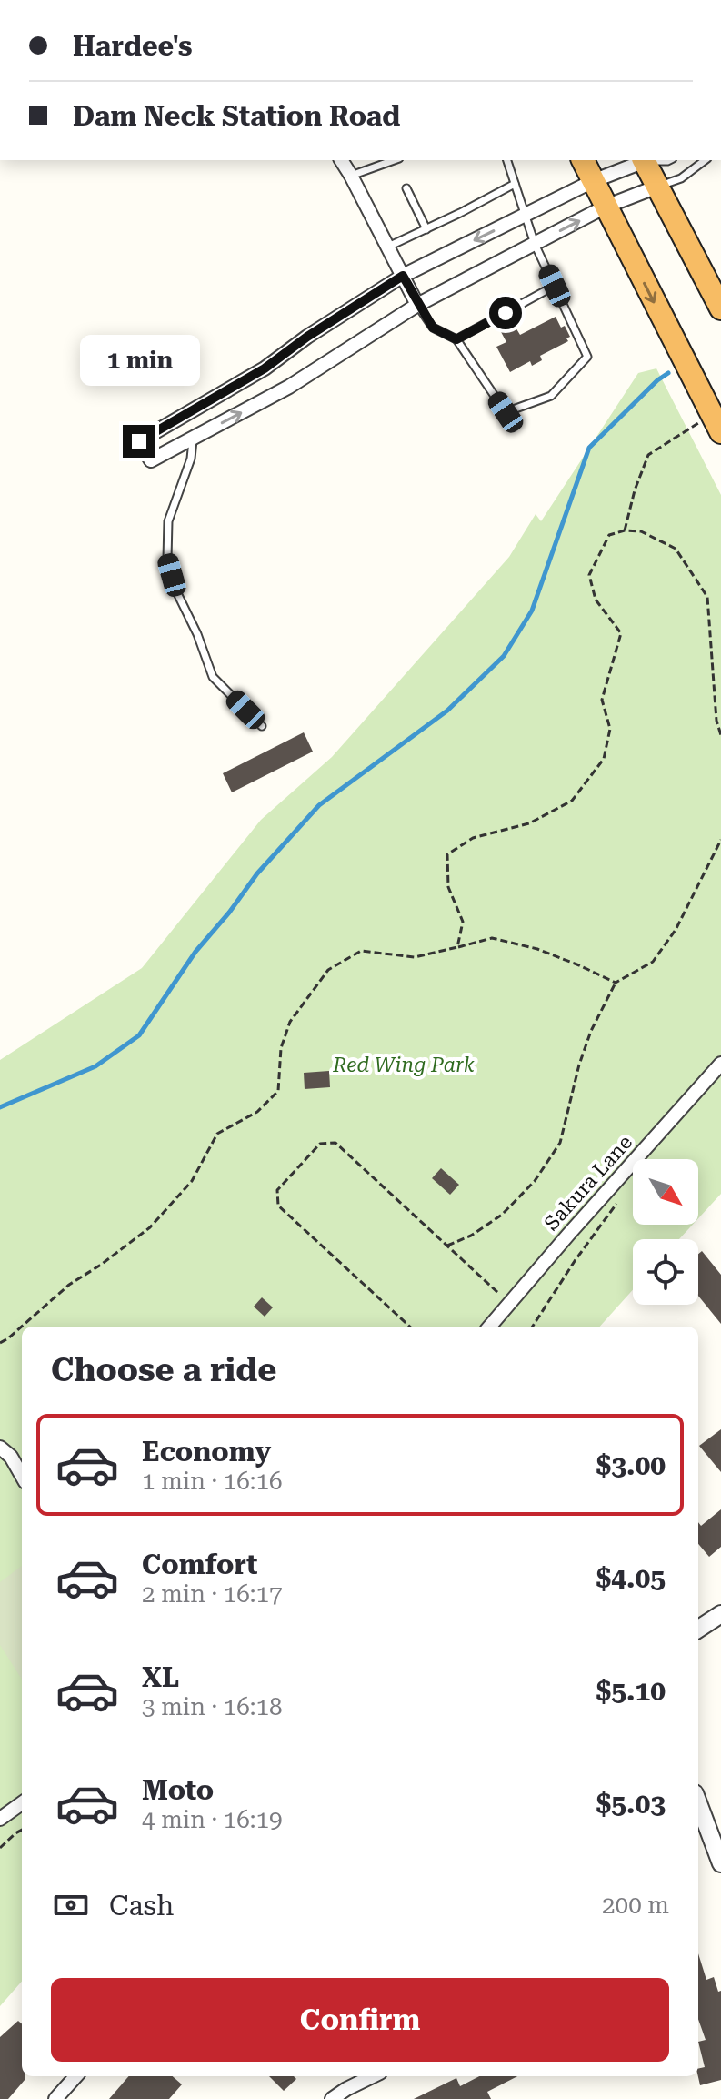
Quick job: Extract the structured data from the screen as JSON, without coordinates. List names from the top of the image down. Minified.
{"streets":{"street":["Sakura Lane"]},"parks":["Red Wing Park"],"north":"bottom right","page":{"banner":["Hardee's","Dam Neck Station Road"],"bubble":"1 min","heading":"Choose a ride","list":[{"name":"Economy","note":"1 min · 16:16","value":"$3.00"},{"name":"Comfort","note":"2 min · 16:17","value":"$4.05"},{"name":"XL","note":"3 min · 16:18","value":"$5.10"},{"name":"Moto","note":"4 min · 16:19","value":"$5.03"}],"pay":["Cash","200 m"],"buttons":"Confirm"}}
